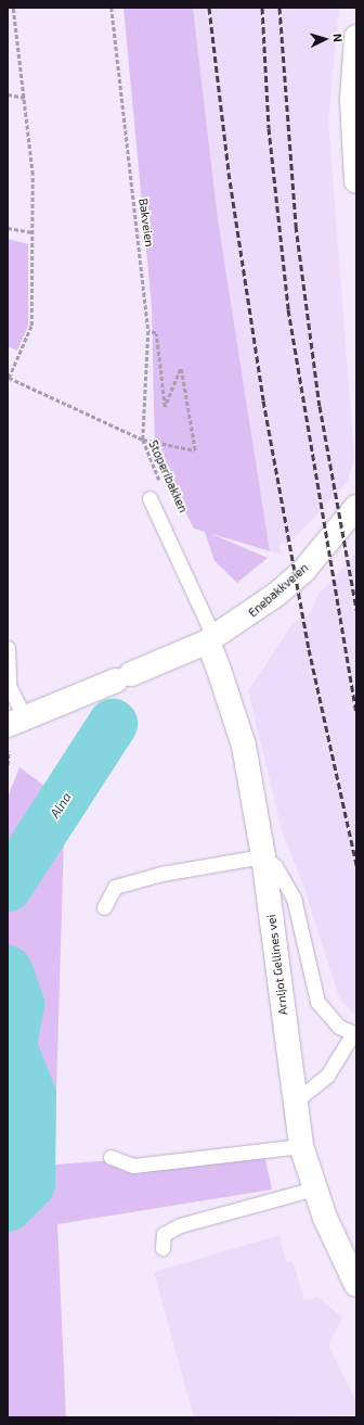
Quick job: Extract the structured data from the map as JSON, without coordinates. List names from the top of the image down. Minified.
{"streets":{"street":["Enebakkveien","Arnljot Gellines vei"],"path":["Bakveien","Støperibakken"]},"crossings":[["Bakveien","Støperibakken"],["Enebakkveien","Arnljot Gellines vei"]],"water":["Alna"],"north":"right"}
